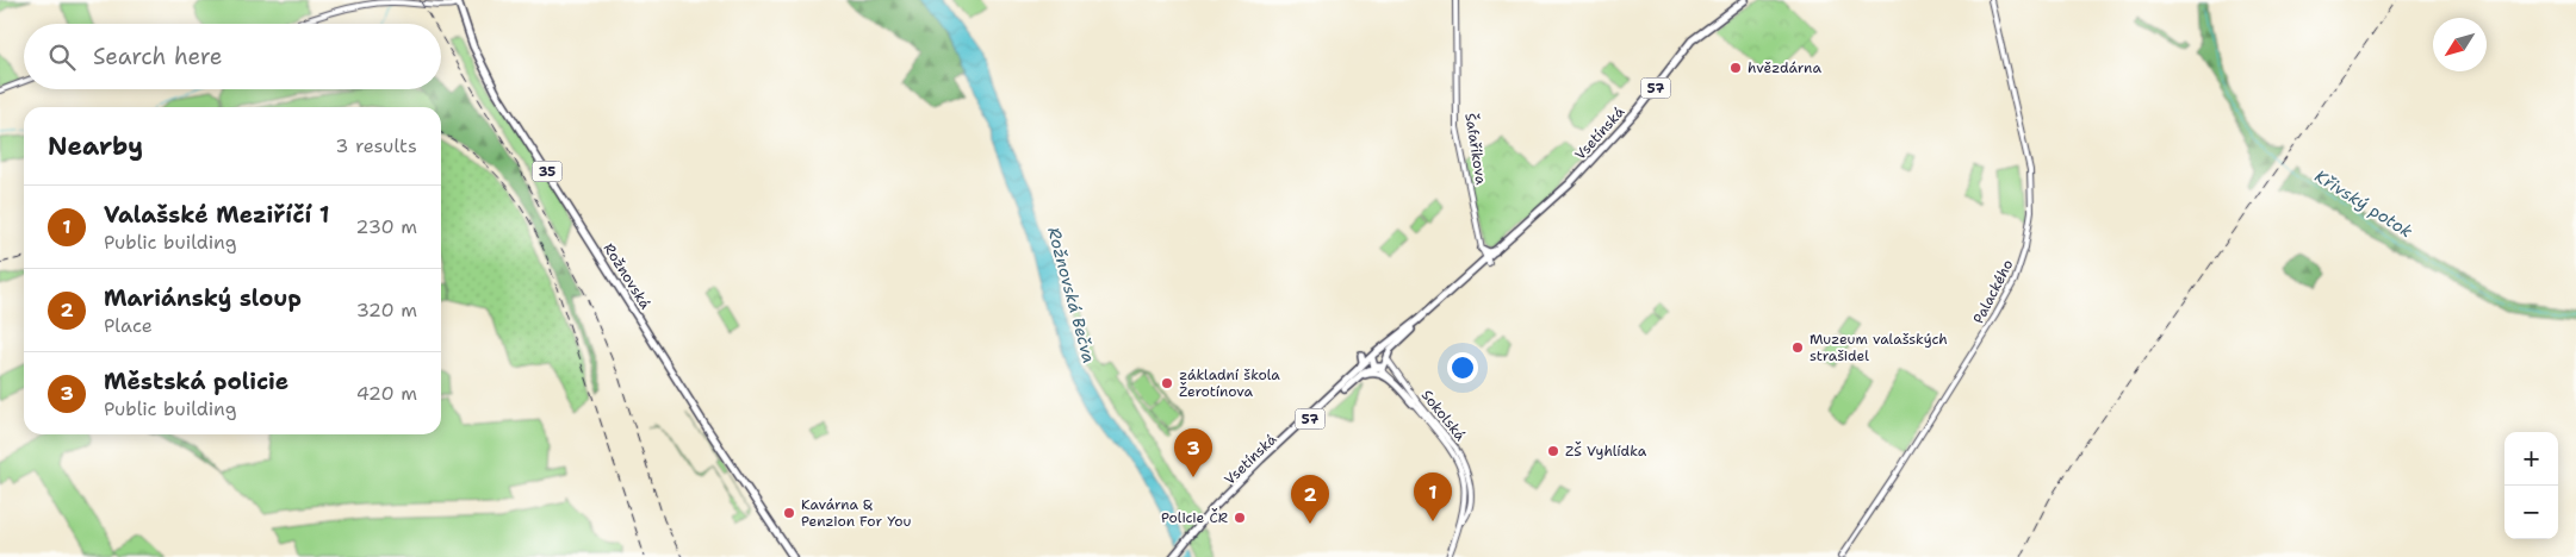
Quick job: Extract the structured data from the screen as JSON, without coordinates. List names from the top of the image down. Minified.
{"streets":{"main road":["57","Vsetínská","35","Rožnovská"],"street":["Šafaříkova","Palackého","Sokolská"]},"crossings":[["Vsetínská","Šafaříkova"],["Vsetínská","Sokolská"]],"water":["Křivský potok","Rožnovská Bečva"],"places":["hvězdárna","Muzeum valašských strašidel","základní škola Žerotínova","ZŠ Vyhlídka","Kavárna & Penzion For You","Policie ČR"],"north":"bottom left","page":{"search":"Search here","heading":["Nearby","3 results"],"list":[{"mark":"1","name":"Valašské Meziříčí 1","note":"Public building","value":"230 m"},{"mark":"2","name":"Mariánský sloup","note":"Place","value":"320 m"},{"mark":"3","name":"Městská policie","note":"Public building","value":"420 m"}],"pins":["3","1","2"],"map_buttons":["+","−"]}}
